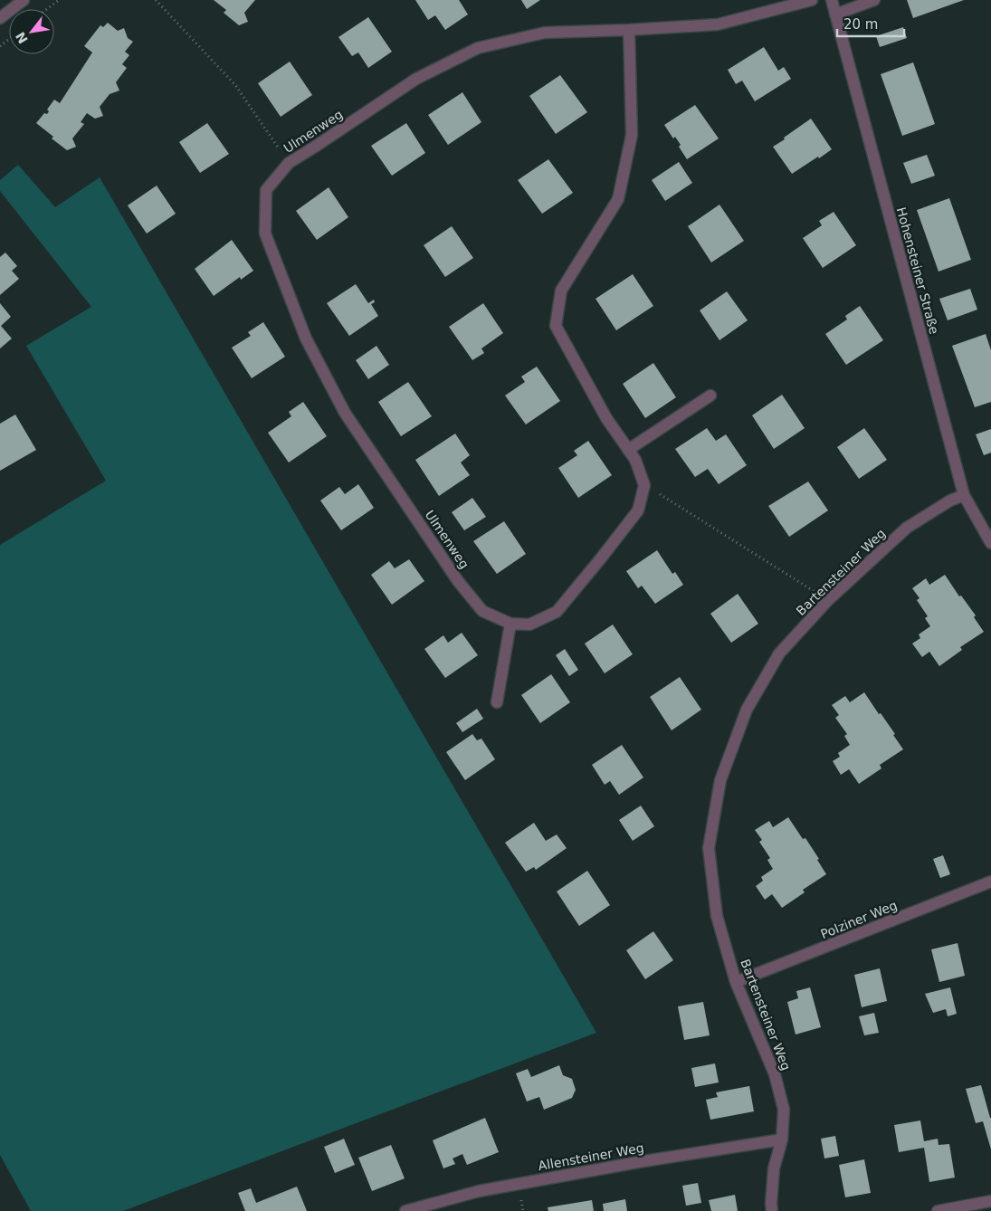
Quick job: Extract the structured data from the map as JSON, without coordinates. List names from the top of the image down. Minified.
{"streets":{"street":["Ulmenweg","Hohensteiner Straße","Bartensteiner Weg","Polziner Weg","Allensteiner Weg"]},"crossings":[["Hohensteiner Straße","Bartensteiner Weg"],["Bartensteiner Weg","Polziner Weg"],["Bartensteiner Weg","Allensteiner Weg"]],"scale_bar":"20 m","north":"bottom left"}
